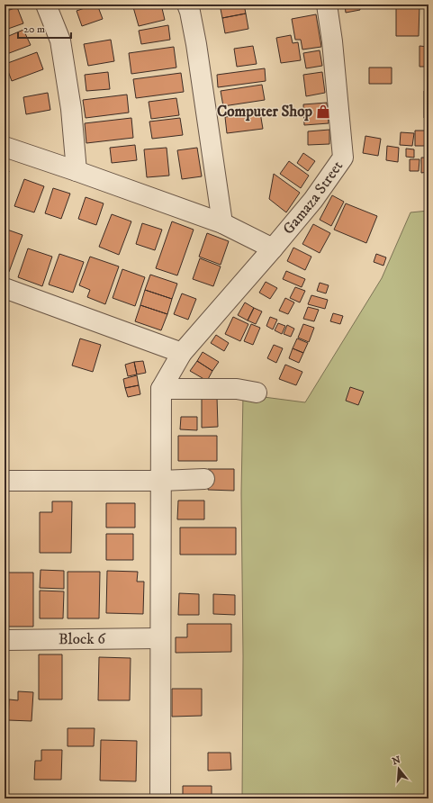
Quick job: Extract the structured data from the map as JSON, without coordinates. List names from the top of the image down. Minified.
{"streets":{"street":["Gamaza Street","Block 6"]},"places":{"shop":["Computer Shop"]},"scale_bar":"20 m","north":"top"}
